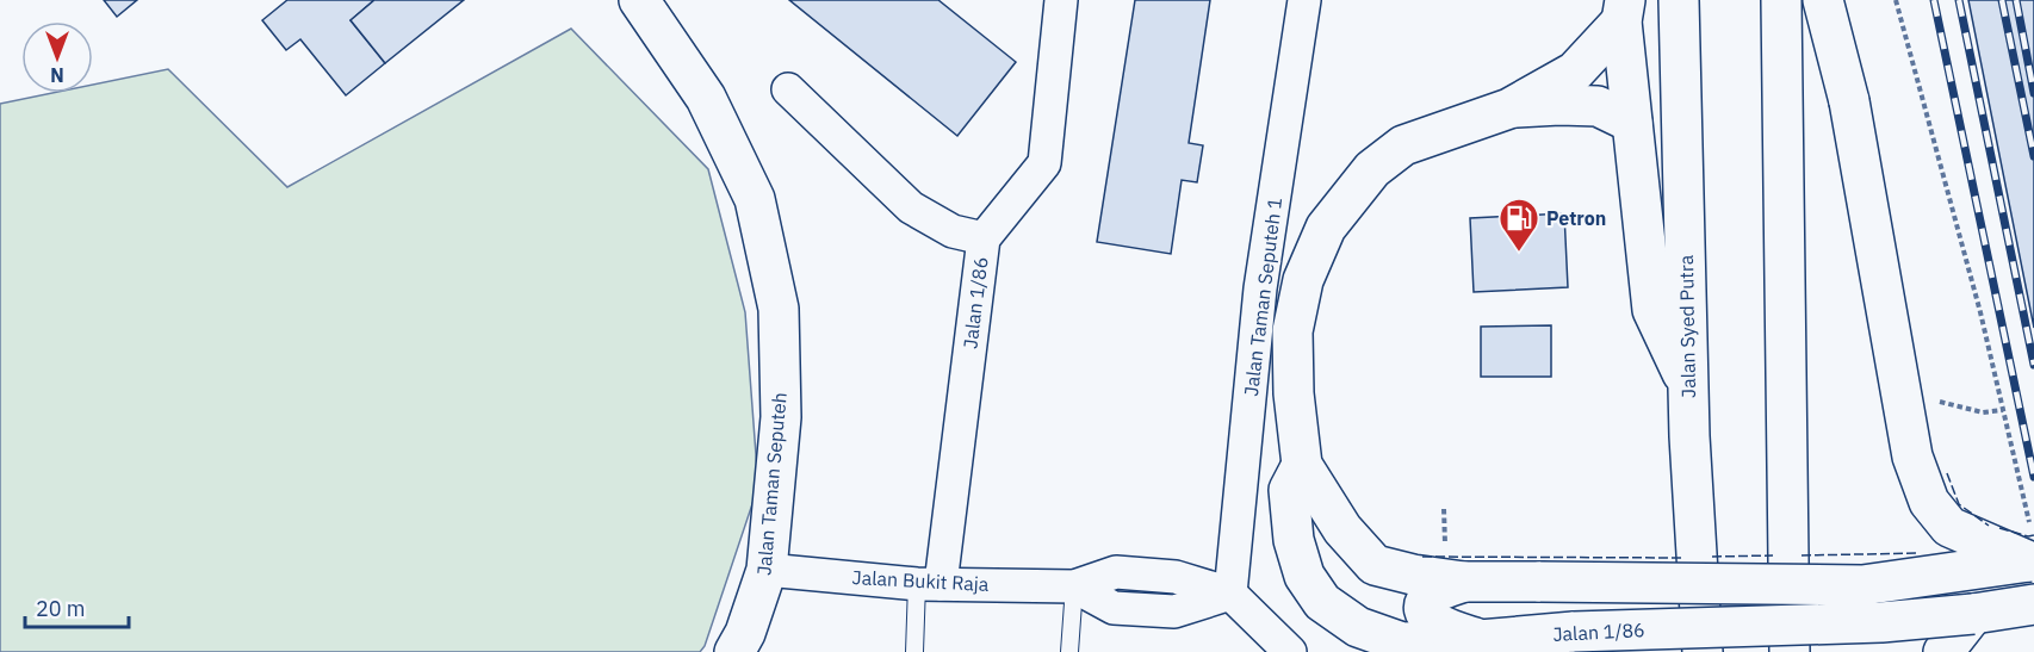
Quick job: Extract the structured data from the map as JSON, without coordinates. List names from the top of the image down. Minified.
{"streets":{"street":["Jalan Taman Seputeh 1","Jalan 1/86","Jalan Syed Putra","Jalan Taman Seputeh","Jalan Bukit Raja"]},"crossings":[["Jalan Taman Seputeh 1","Jalan Bukit Raja"],["Jalan 1/86","Jalan Bukit Raja"],["Jalan Taman Seputeh","Jalan Bukit Raja"]],"places":{"fuel station":["Petron"]},"scale_bar":"20 m","north":"bottom"}
